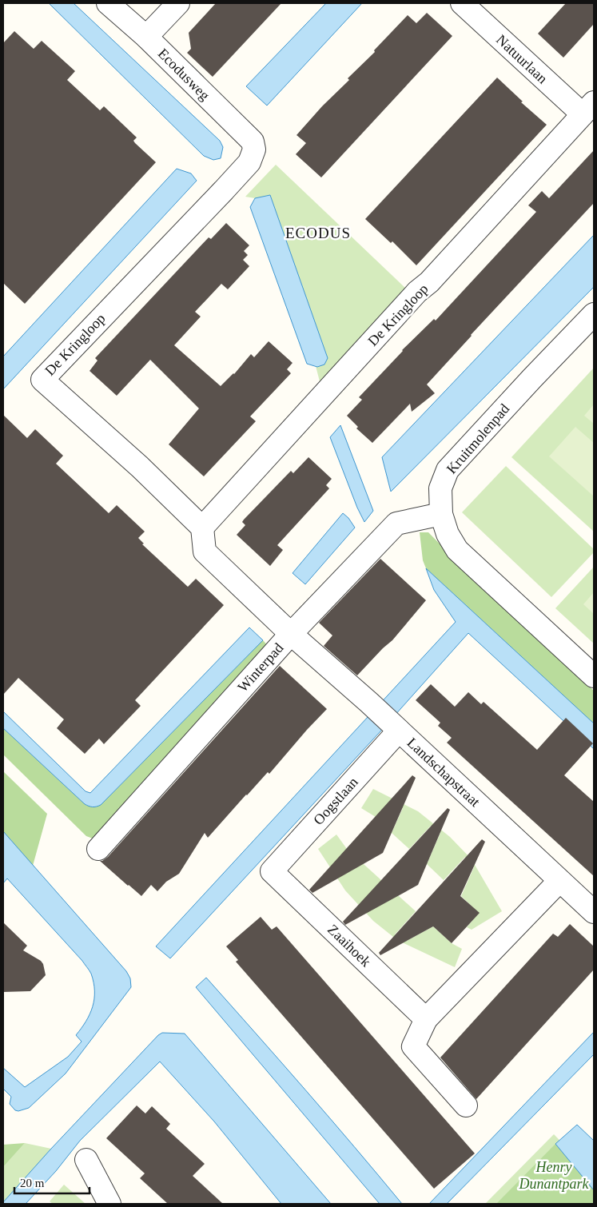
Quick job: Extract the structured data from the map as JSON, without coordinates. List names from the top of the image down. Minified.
{"streets":{"street":["Natuurlaan","Ecodusweg","De Kringloop","Kruitmolenpad","Winterpad","Landschapstraat","Oogstlaan","Zaaihoek"]},"crossings":[["Natuurlaan","De Kringloop"],["Ecodusweg","De Kringloop"],["Kruitmolenpad","Winterpad"],["Winterpad","Landschapstraat"],["Landschapstraat","Oogstlaan"],["Oogstlaan","Zaaihoek"]],"districts":["ECODUS"],"parks":["Henry Dunantpark"],"scale_bar":"20 m"}
